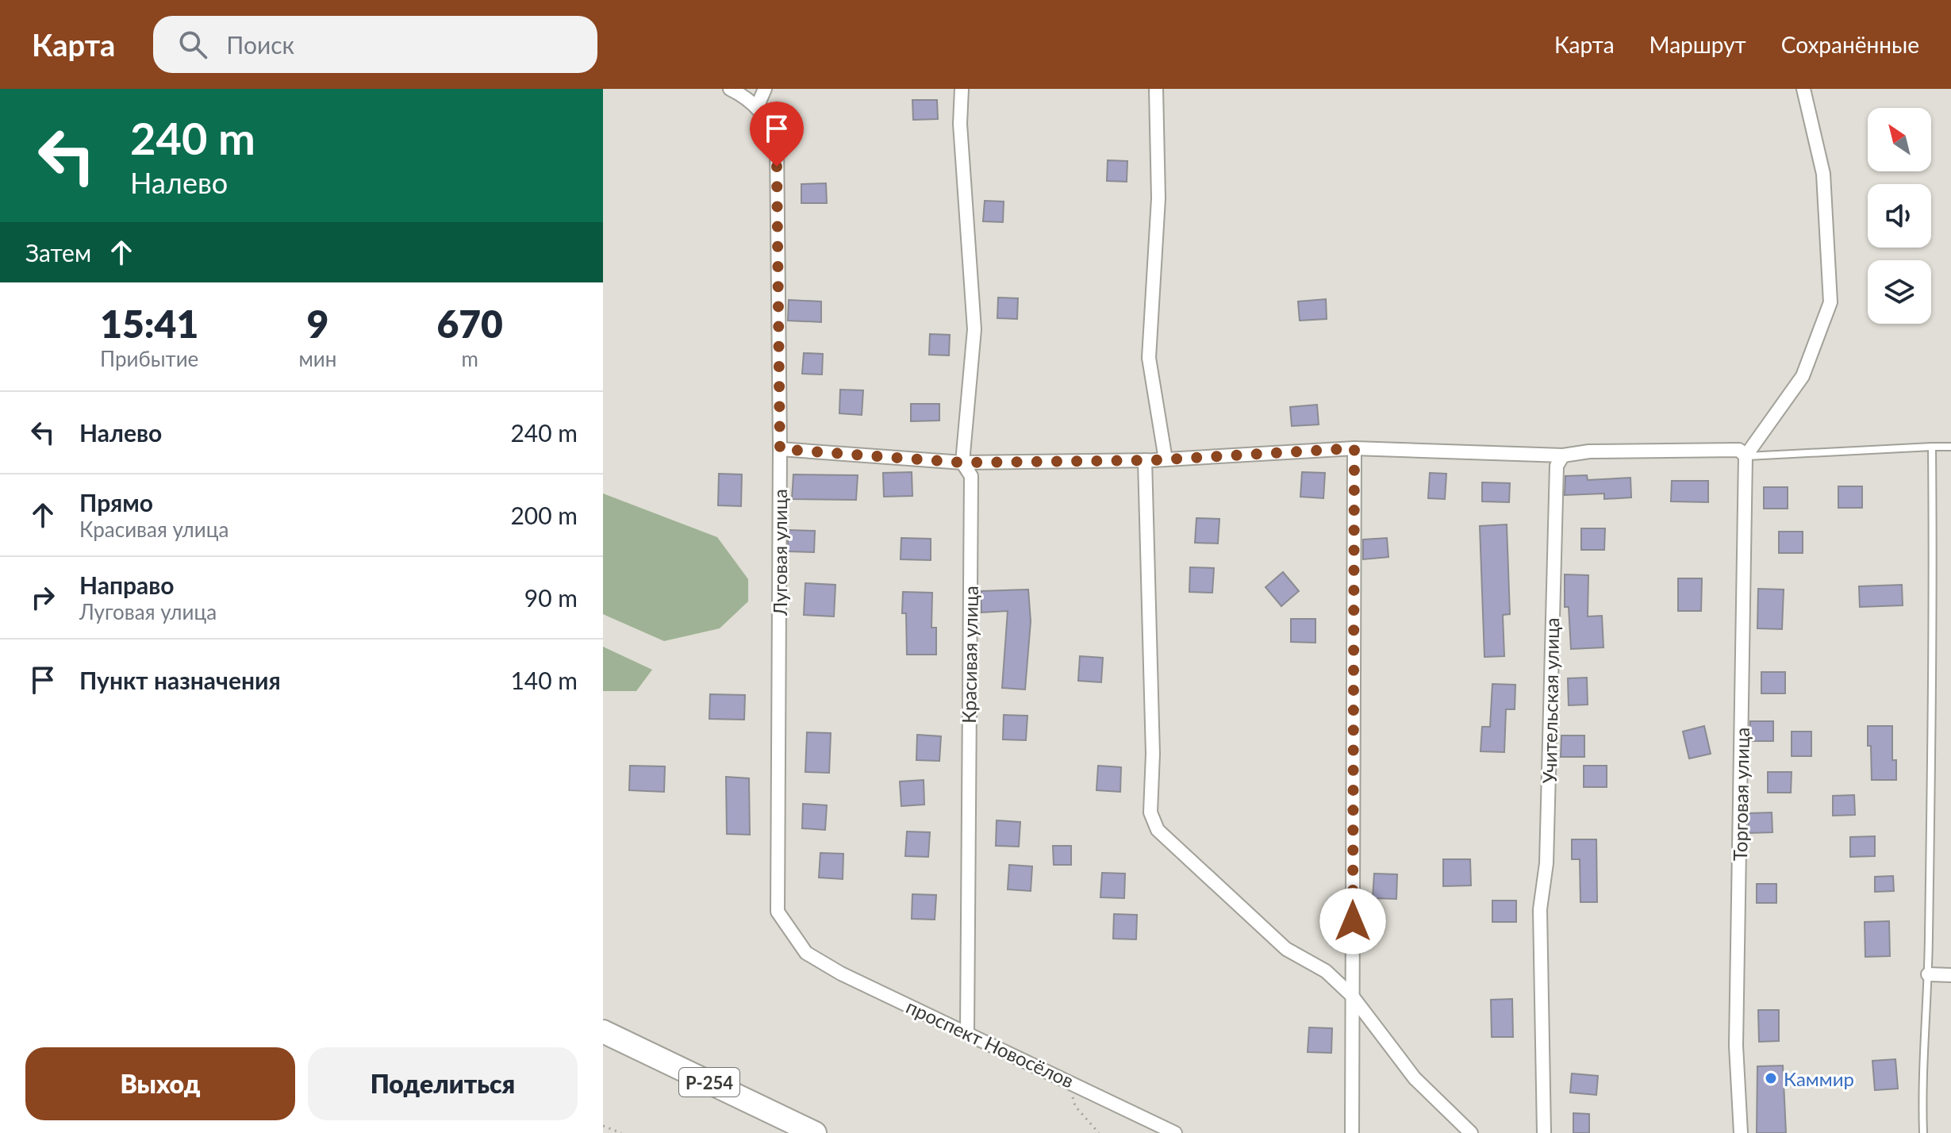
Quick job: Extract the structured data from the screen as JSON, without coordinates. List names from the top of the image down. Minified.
{"streets":{"highway":["Р-254"],"street":["Луговая улица","Красивая улица","Учительская улица","Торговая улица","проспект Новосёлов"]},"crossings":[["Луговая улица","проспект Новосёлов"],["Красивая улица","проспект Новосёлов"]],"places":["Каммир"],"north":"top left","page":{"header":"Карта","search":"Поиск","nav":["Карта","Маршрут","Сохранённые"],"turn":["240 m","Налево"],"then":"Затем","eta":["15:41","Прибытие","9","мин","670","m"],"list":[{"name":"Налево","value":"240 m"},{"name":"Прямо","note":"Красивая улица","value":"200 m"},{"name":"Направо","note":"Луговая улица","value":"90 m"},{"name":"Пункт назначения","value":"140 m"}],"buttons":["Выход","Поделиться"]}}
